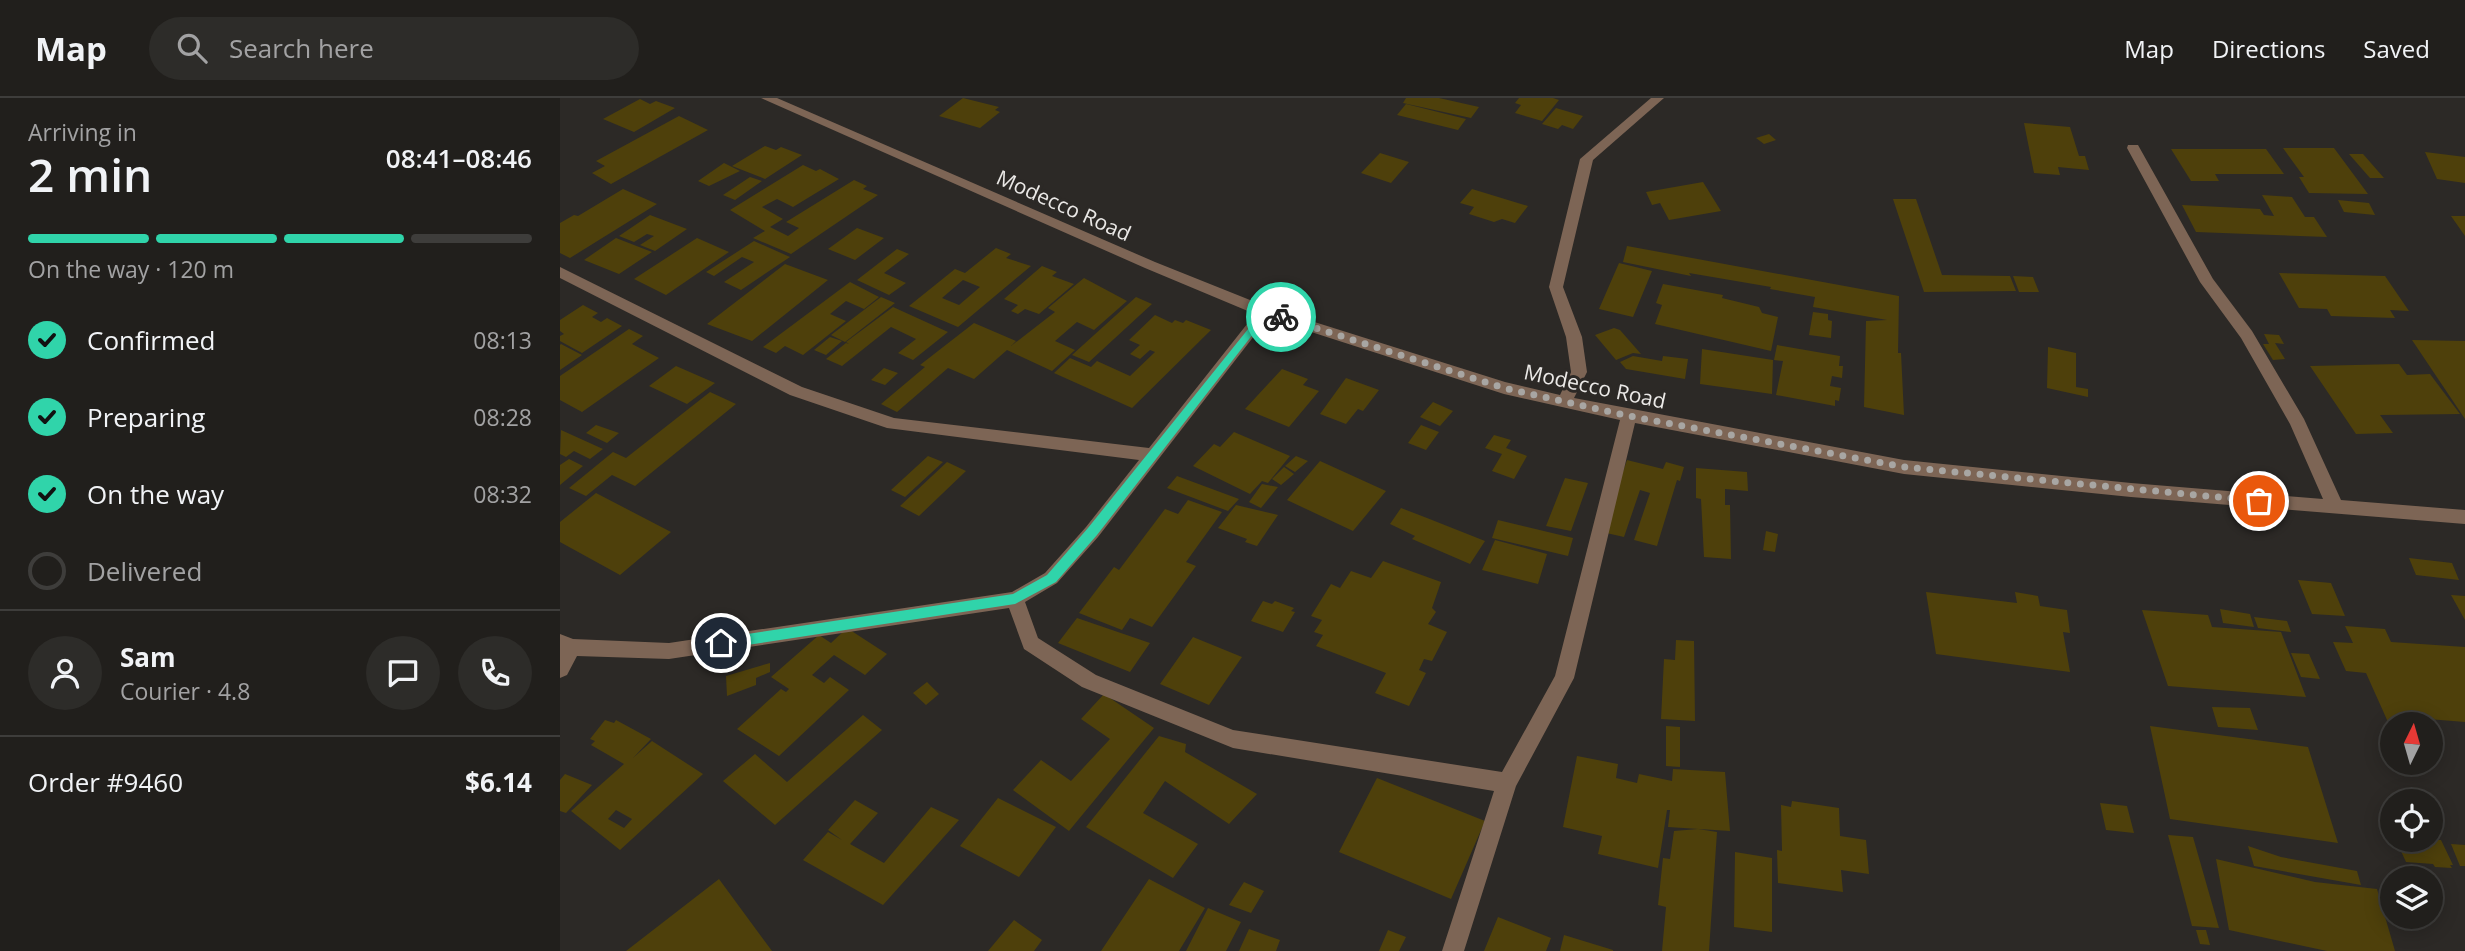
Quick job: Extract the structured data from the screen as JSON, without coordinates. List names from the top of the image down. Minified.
{"streets":{"street":["Modecco Road"]},"north":"top","page":{"header":"Map","search":"Search here","nav":["Map","Directions","Saved"],"heading":["2 min","Arriving in","08:41–08:46"],"panel":["Sam","Courier · 4.8","Order #9460","$6.14"],"bar":"On the way · 120 m","list":[["Confirmed","08:13"],["Preparing","08:28"],["On the way","08:32"],"Delivered"]}}
